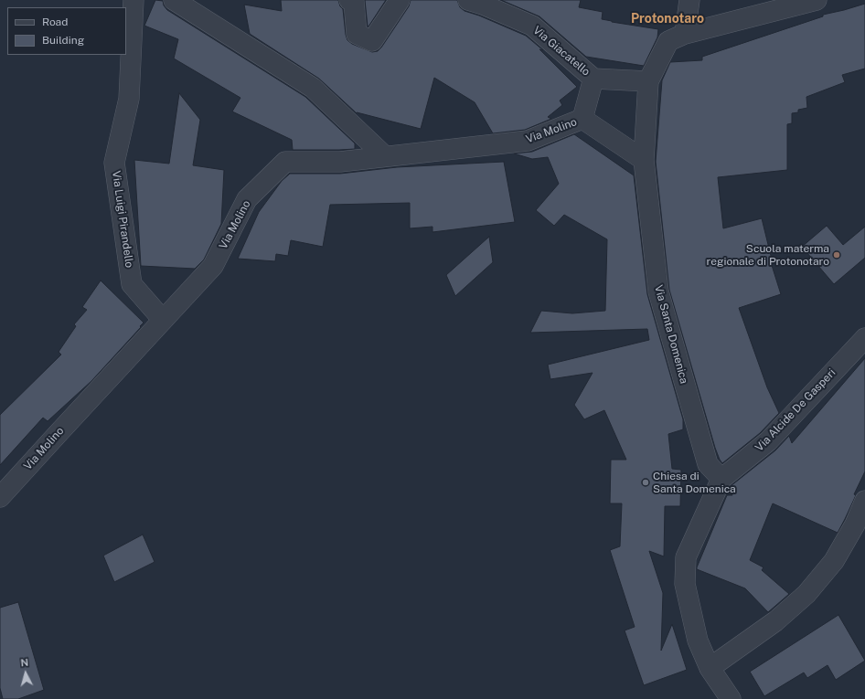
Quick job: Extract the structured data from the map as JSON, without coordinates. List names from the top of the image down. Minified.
{"streets":{"street":["Via Giacatello","Via Molino","Via Luigi Pirandello","Via Santa Domenica","Via Alcide De Gasperi"]},"crossings":[["Via Molino","Via Luigi Pirandello"],["Via Santa Domenica","Via Alcide De Gasperi"]],"districts":["Protonotaro"],"places":["Scuola materma regionale di Protonotaro","Chiesa di Santa Domenica"],"legend":["Road","Building"],"north":"top"}
